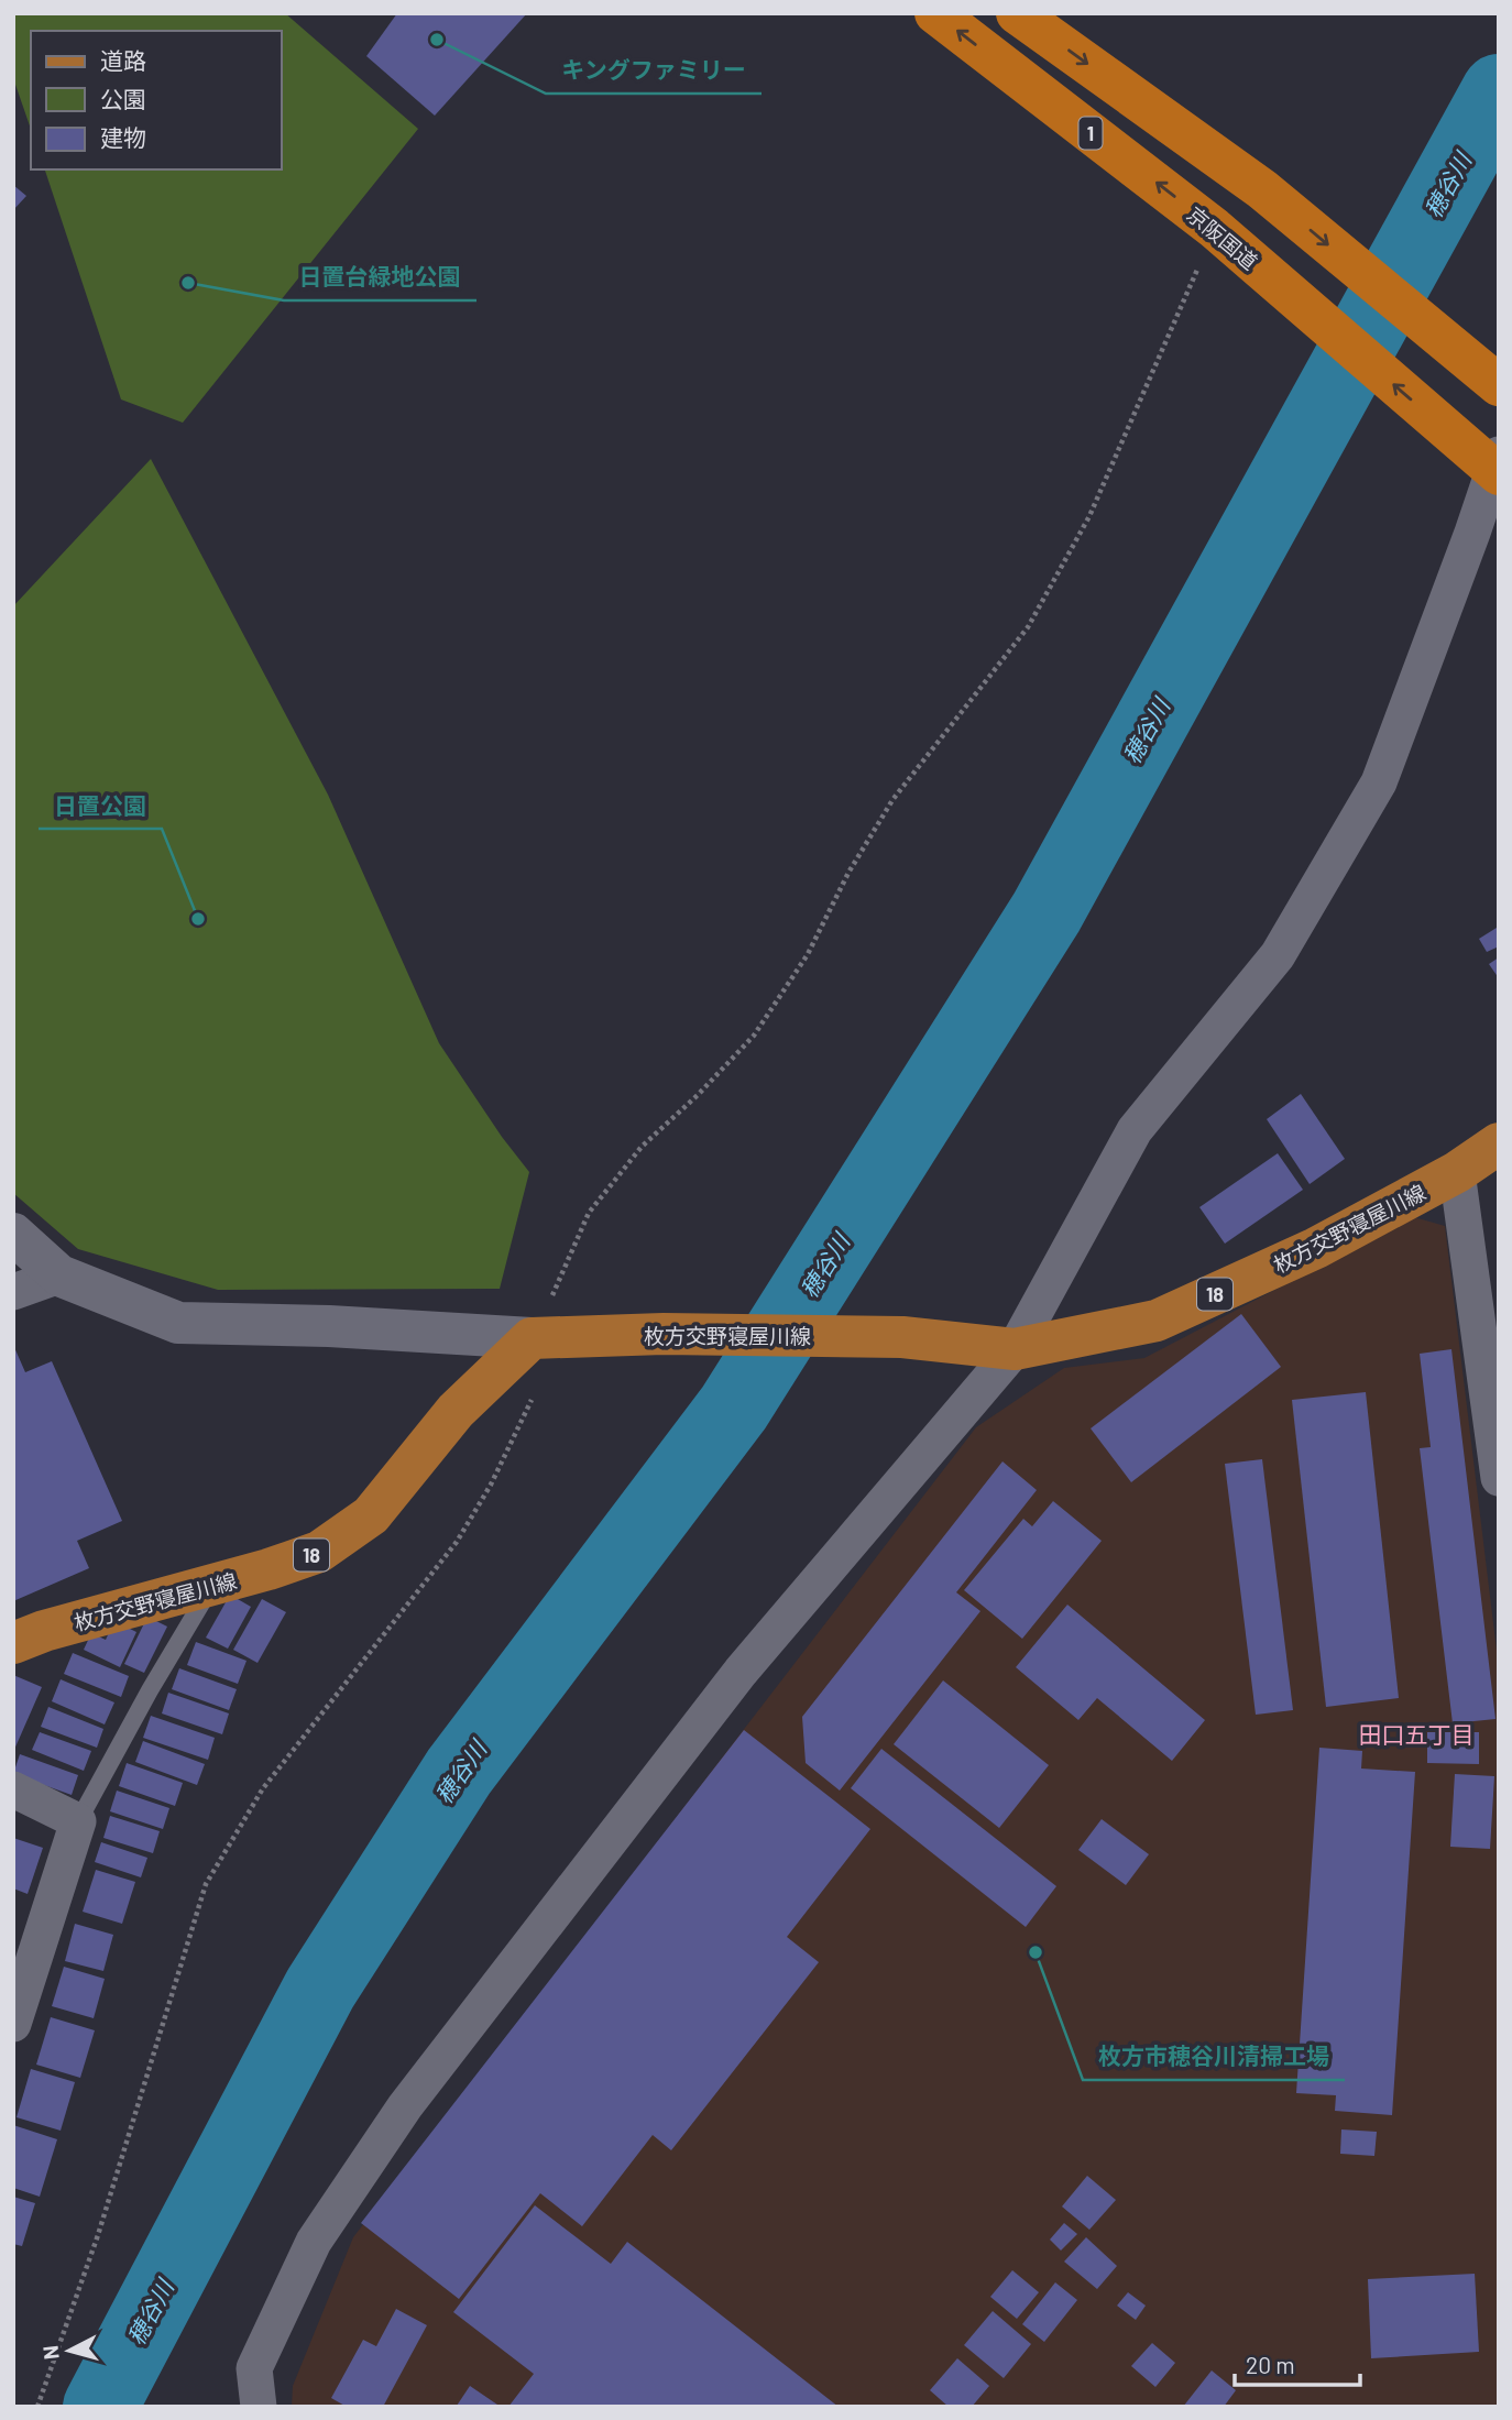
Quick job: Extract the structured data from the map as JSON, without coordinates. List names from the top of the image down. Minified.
{"streets":{"highway":["1","京阪国道"],"main road":["枚方交野寝屋川線","18"]},"districts":["田口五丁目"],"water":["穂谷川"],"places":["キングファミリー","日置台緑地公園","日置公園","枚方市穂谷川清掃工場"],"legend":["道路","公園","建物"],"scale_bar":"20 m","north":"left"}
